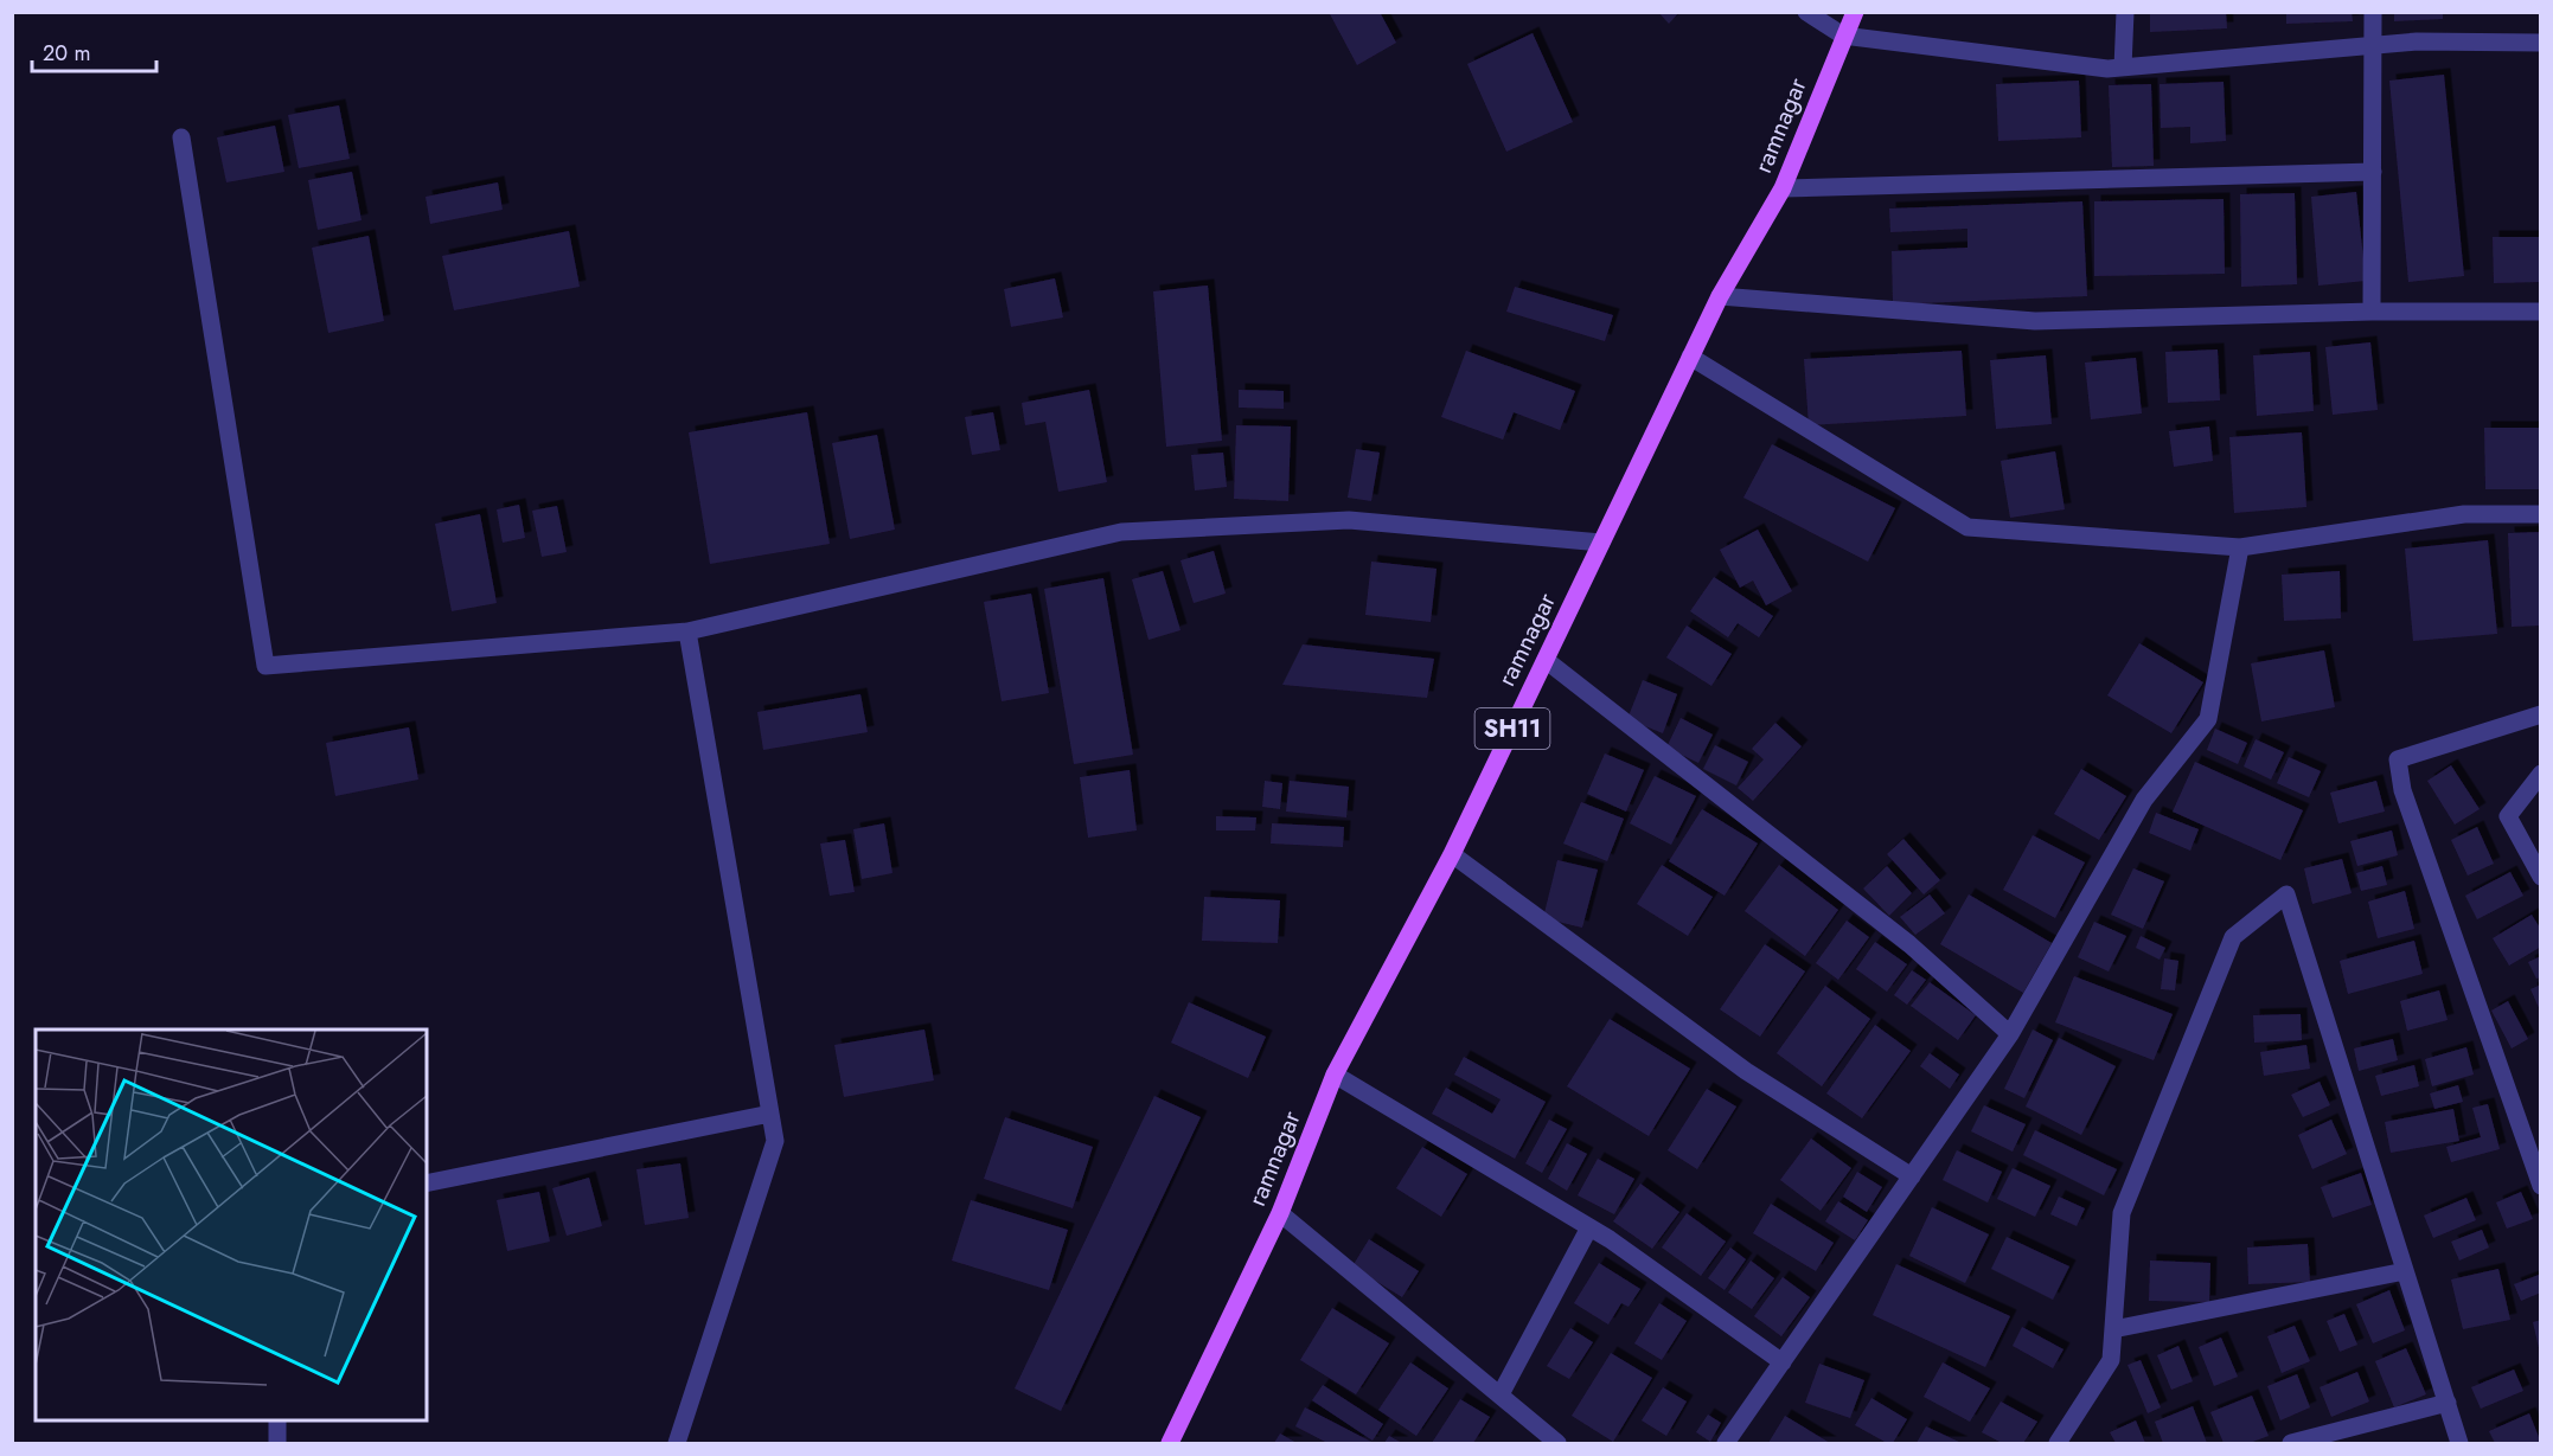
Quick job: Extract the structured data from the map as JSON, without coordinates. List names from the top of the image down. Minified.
{"streets":{"main road":["ramnagar","SH11"]},"scale_bar":"20 m"}
